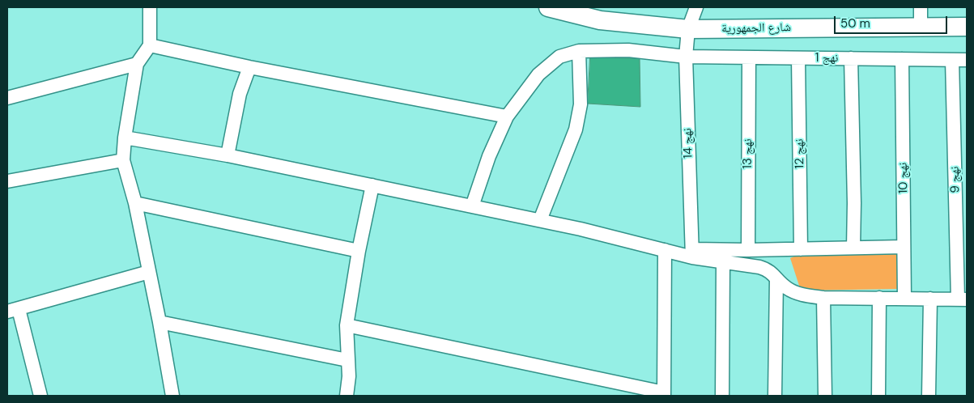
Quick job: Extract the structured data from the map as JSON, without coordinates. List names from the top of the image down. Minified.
{"streets":{"main road":["شارع الجمهورية"],"street":["نهج 1","نهج 14","نهج 13","نهج 12","نهج 10","نهج 9"]},"crossings":[["شارع الجمهورية","نهج 14"],["نهج 1","نهج 14"],["نهج 1","نهج 13"],["نهج 1","نهج 12"],["نهج 1","نهج 10"],["نهج 1","نهج 9"]],"scale_bar":"50 m"}
